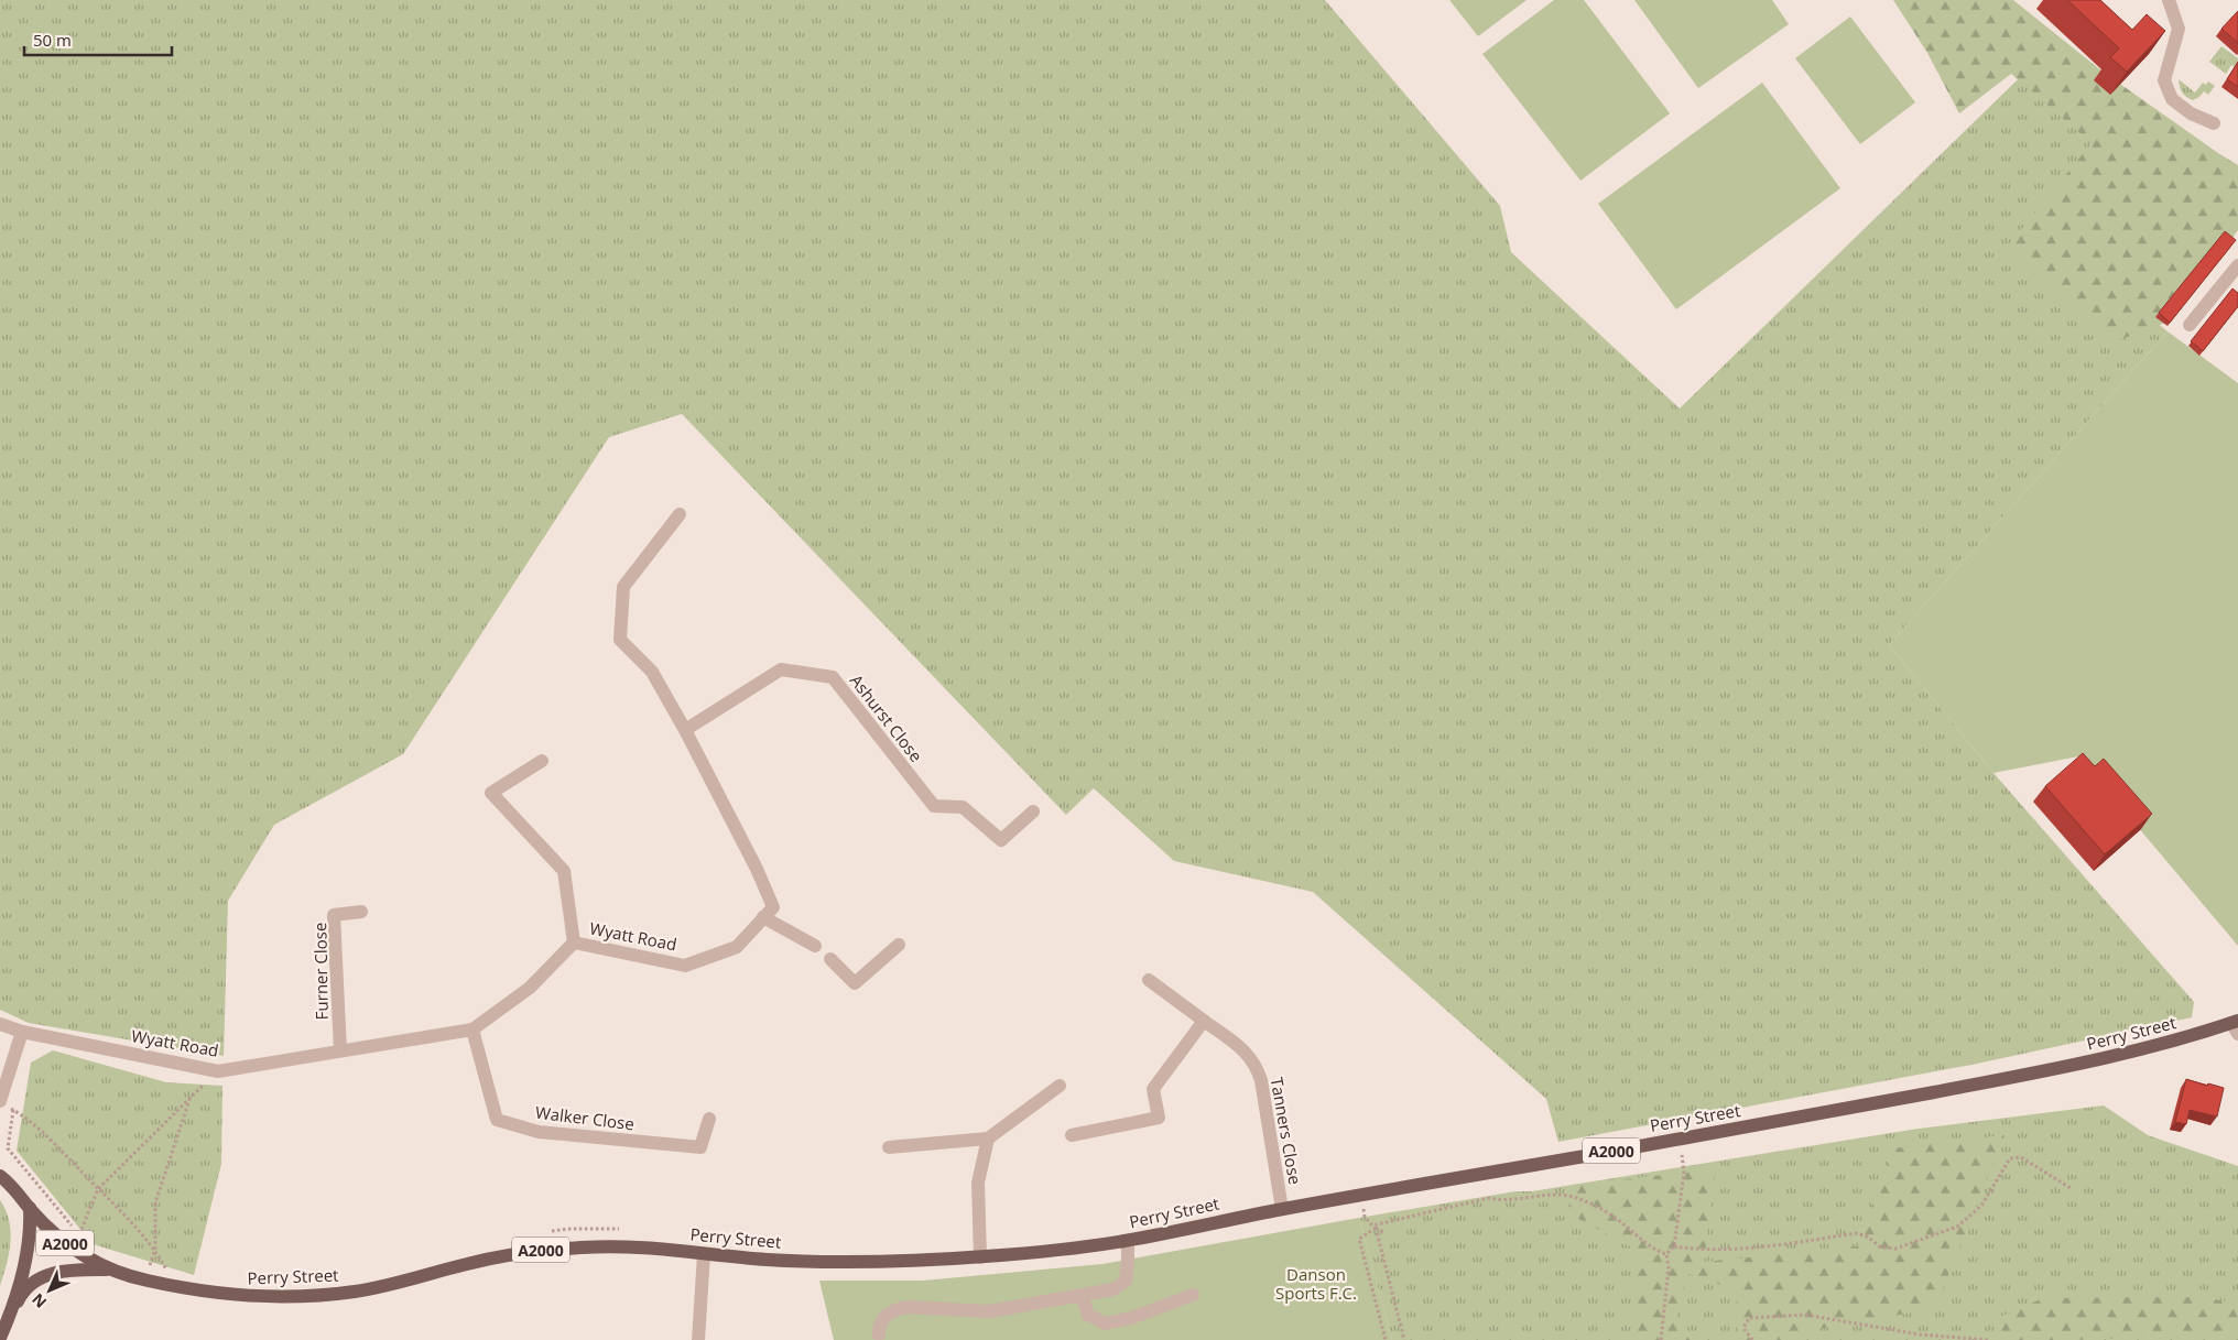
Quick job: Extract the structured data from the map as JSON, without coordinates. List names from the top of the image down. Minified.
{"streets":{"main road":["Perry Street","A2000"],"street":["Ashurst Close","Wyatt Road","Furner Close","Walker Close","Tanners Close"]},"crossings":[["Wyatt Road","Furner Close"],["Wyatt Road","Walker Close"],["Perry Street","Tanners Close"]],"parks":["Danson Sports F.C."],"scale_bar":"50 m","north":"bottom left"}
